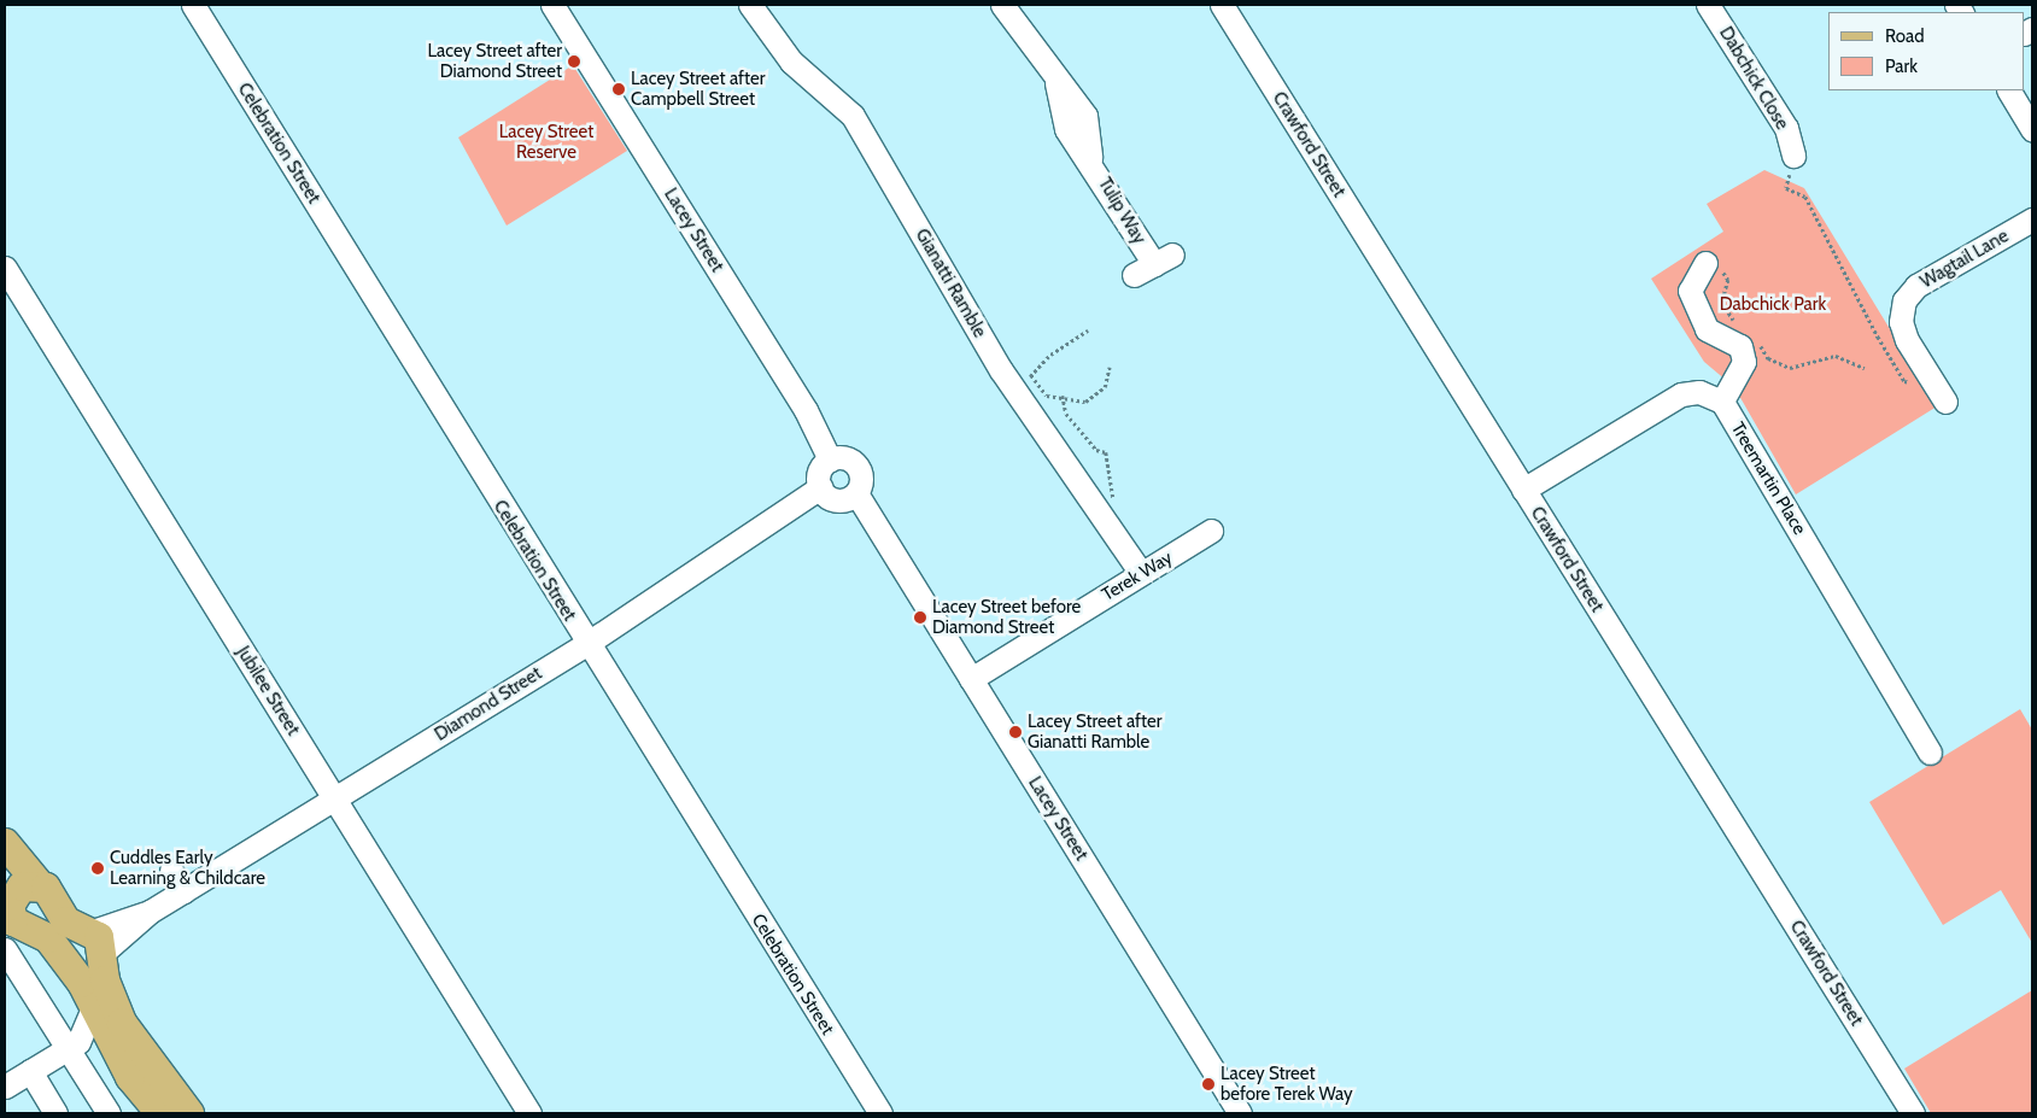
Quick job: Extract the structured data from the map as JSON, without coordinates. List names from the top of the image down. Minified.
{"streets":{"street":["Dabchick Close","Celebration Street","Crawford Street","Tulip Way","Lacey Street","Wagtail Lane","Gianatti Ramble","Treemartin Place","Terek Way","Jubilee Street","Diamond Street"]},"crossings":[["Celebration Street","Diamond Street"],["Crawford Street","Treemartin Place"],["Lacey Street","Terek Way"],["Lacey Street","Diamond Street"],["Gianatti Ramble","Terek Way"],["Jubilee Street","Diamond Street"]],"parks":["Lacey Street Reserve","Dabchick Park"],"places":["Lacey Street after Diamond Street","Lacey Street after Campbell Street","Lacey Street before Diamond Street","Lacey Street after Gianatti Ramble","Cuddles Early Learning & Childcare","Lacey Street before Terek Way"],"legend":["Road","Park"]}
